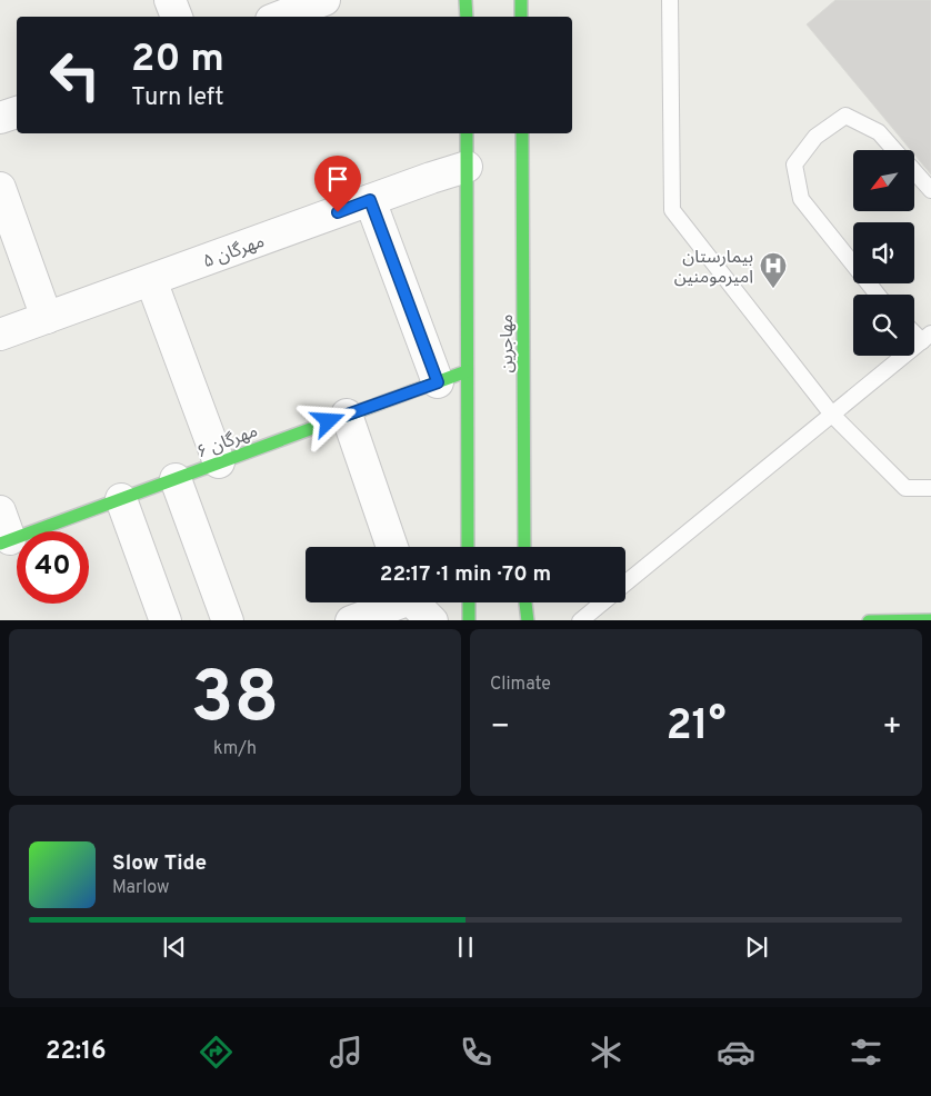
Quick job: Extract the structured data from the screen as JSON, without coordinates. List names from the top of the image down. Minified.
{"streets":{"main road":["مهاجرین","مهرگان ۶"],"street":["مهرگان ۵"]},"places":{"hospital":["بیمارستان امیرمومنین"]},"north":"bottom left","page":{"turn":["20 m","Turn left"],"limit":"40","trip":"22:17 · 1 min · 70 m","tile":[["38","km/h"],"Climate"],"heat":["−","21°","+"],"song":["Slow Tide","Marlow"],"tabs":"22:16"}}
